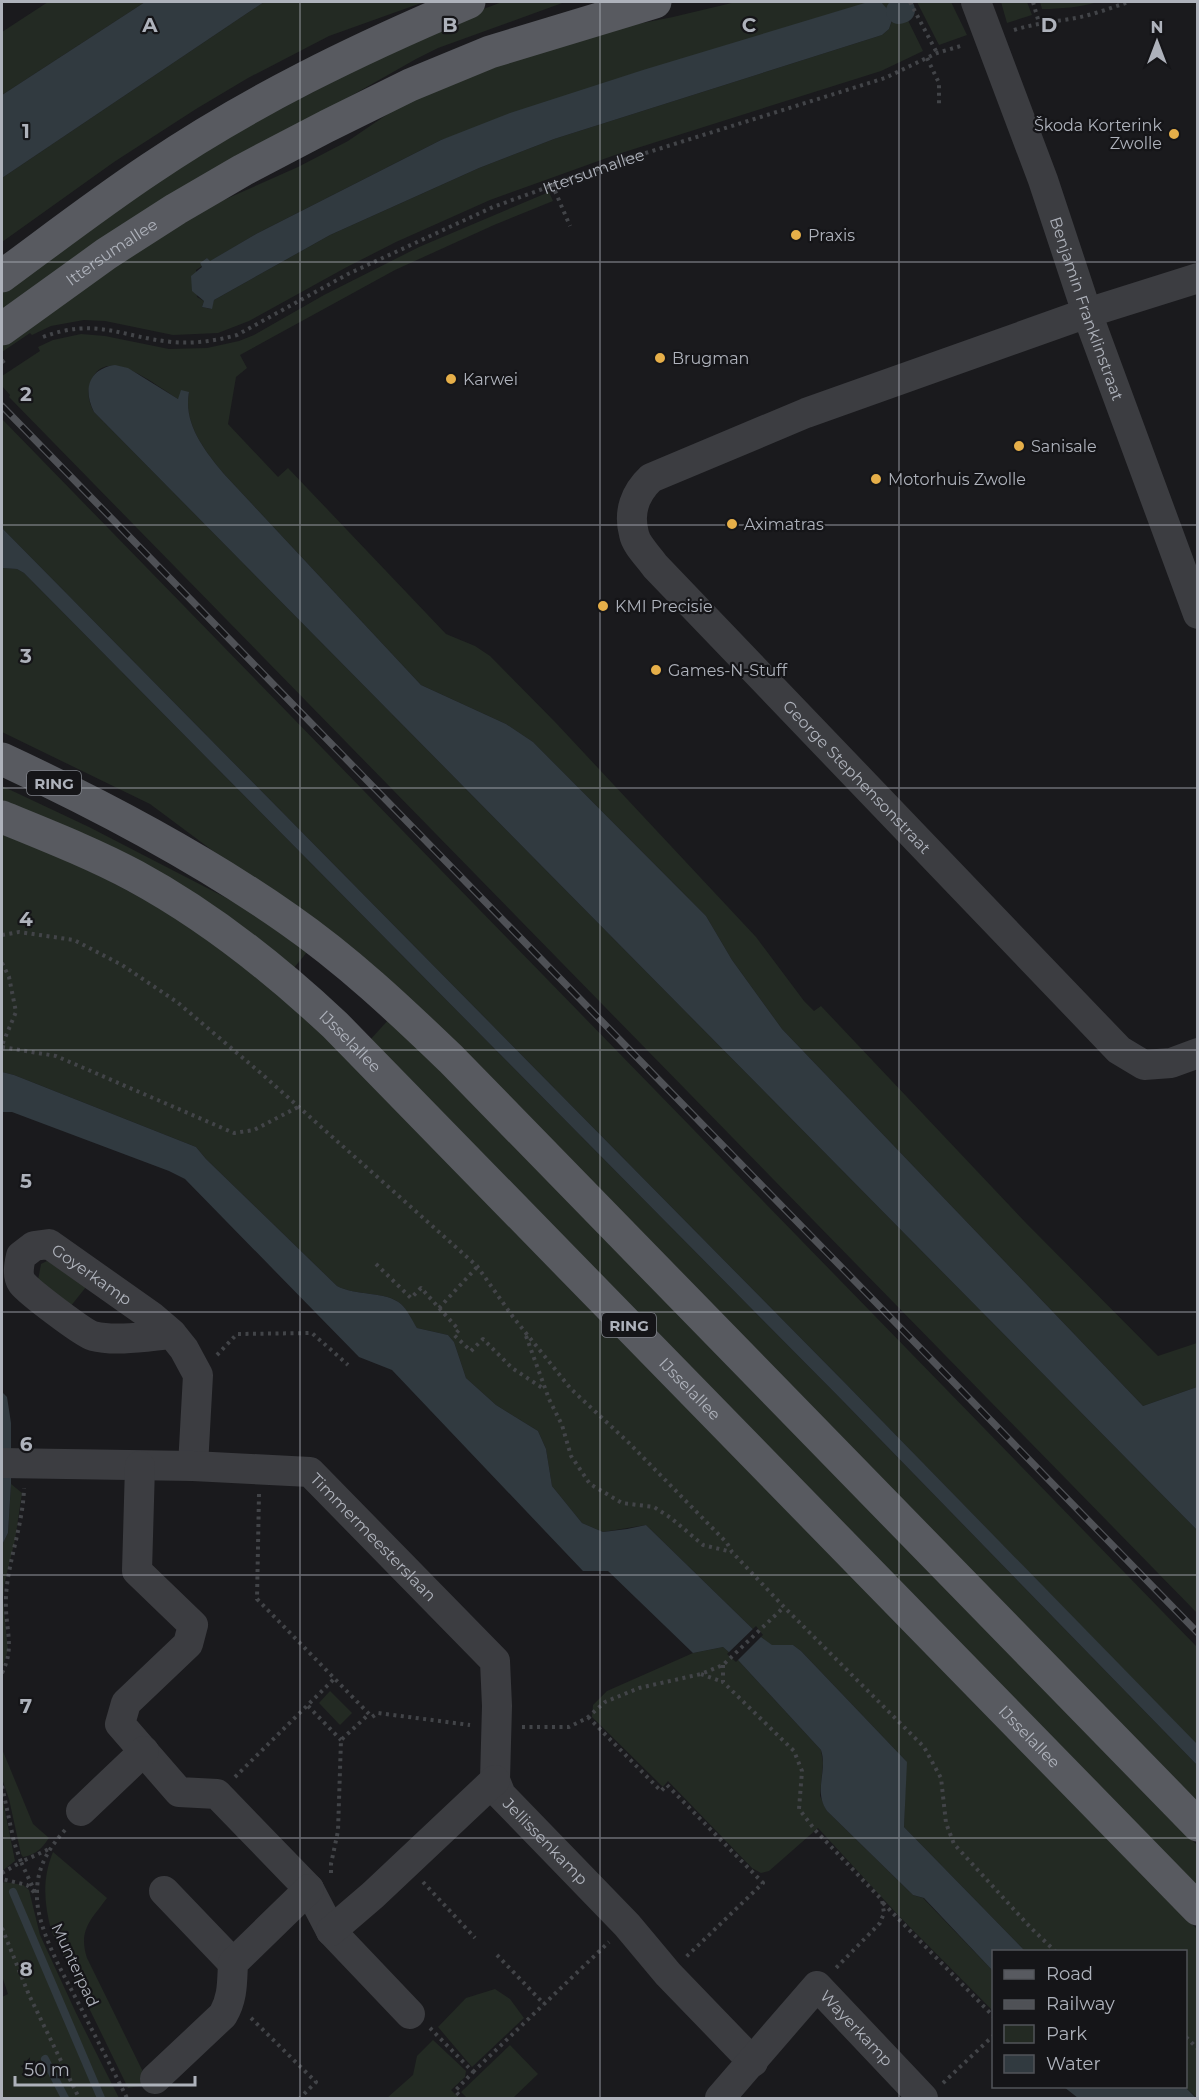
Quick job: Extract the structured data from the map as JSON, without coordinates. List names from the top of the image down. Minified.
{"streets":{"main road":["Ittersumallee","RING","IJsselallee"],"street":["Benjamin Franklinstraat","George Stephensonstraat","Goyerkamp","Timmermeesterslaan","Jellissenkamp","Wayerkamp"],"path":["Munterpad"]},"crossings":[["Ittersumallee","Benjamin Franklinstraat"],["Benjamin Franklinstraat","George Stephensonstraat"],["Timmermeesterslaan","Jellissenkamp"],["Jellissenkamp","Wayerkamp"]],"places":["Škoda Korterink Zwolle","Praxis","Brugman","Karwei","Sanisale","Motorhuis Zwolle","Aximatras","KMI Precisie","Games-N-Stuff"],"legend":["Road","Railway","Park","Water"],"scale_bar":"50 m","north":"top","grid":{"columns":["A","B","C","D"],"rows":["1","2","3","4","5","6","7","8"]}}
